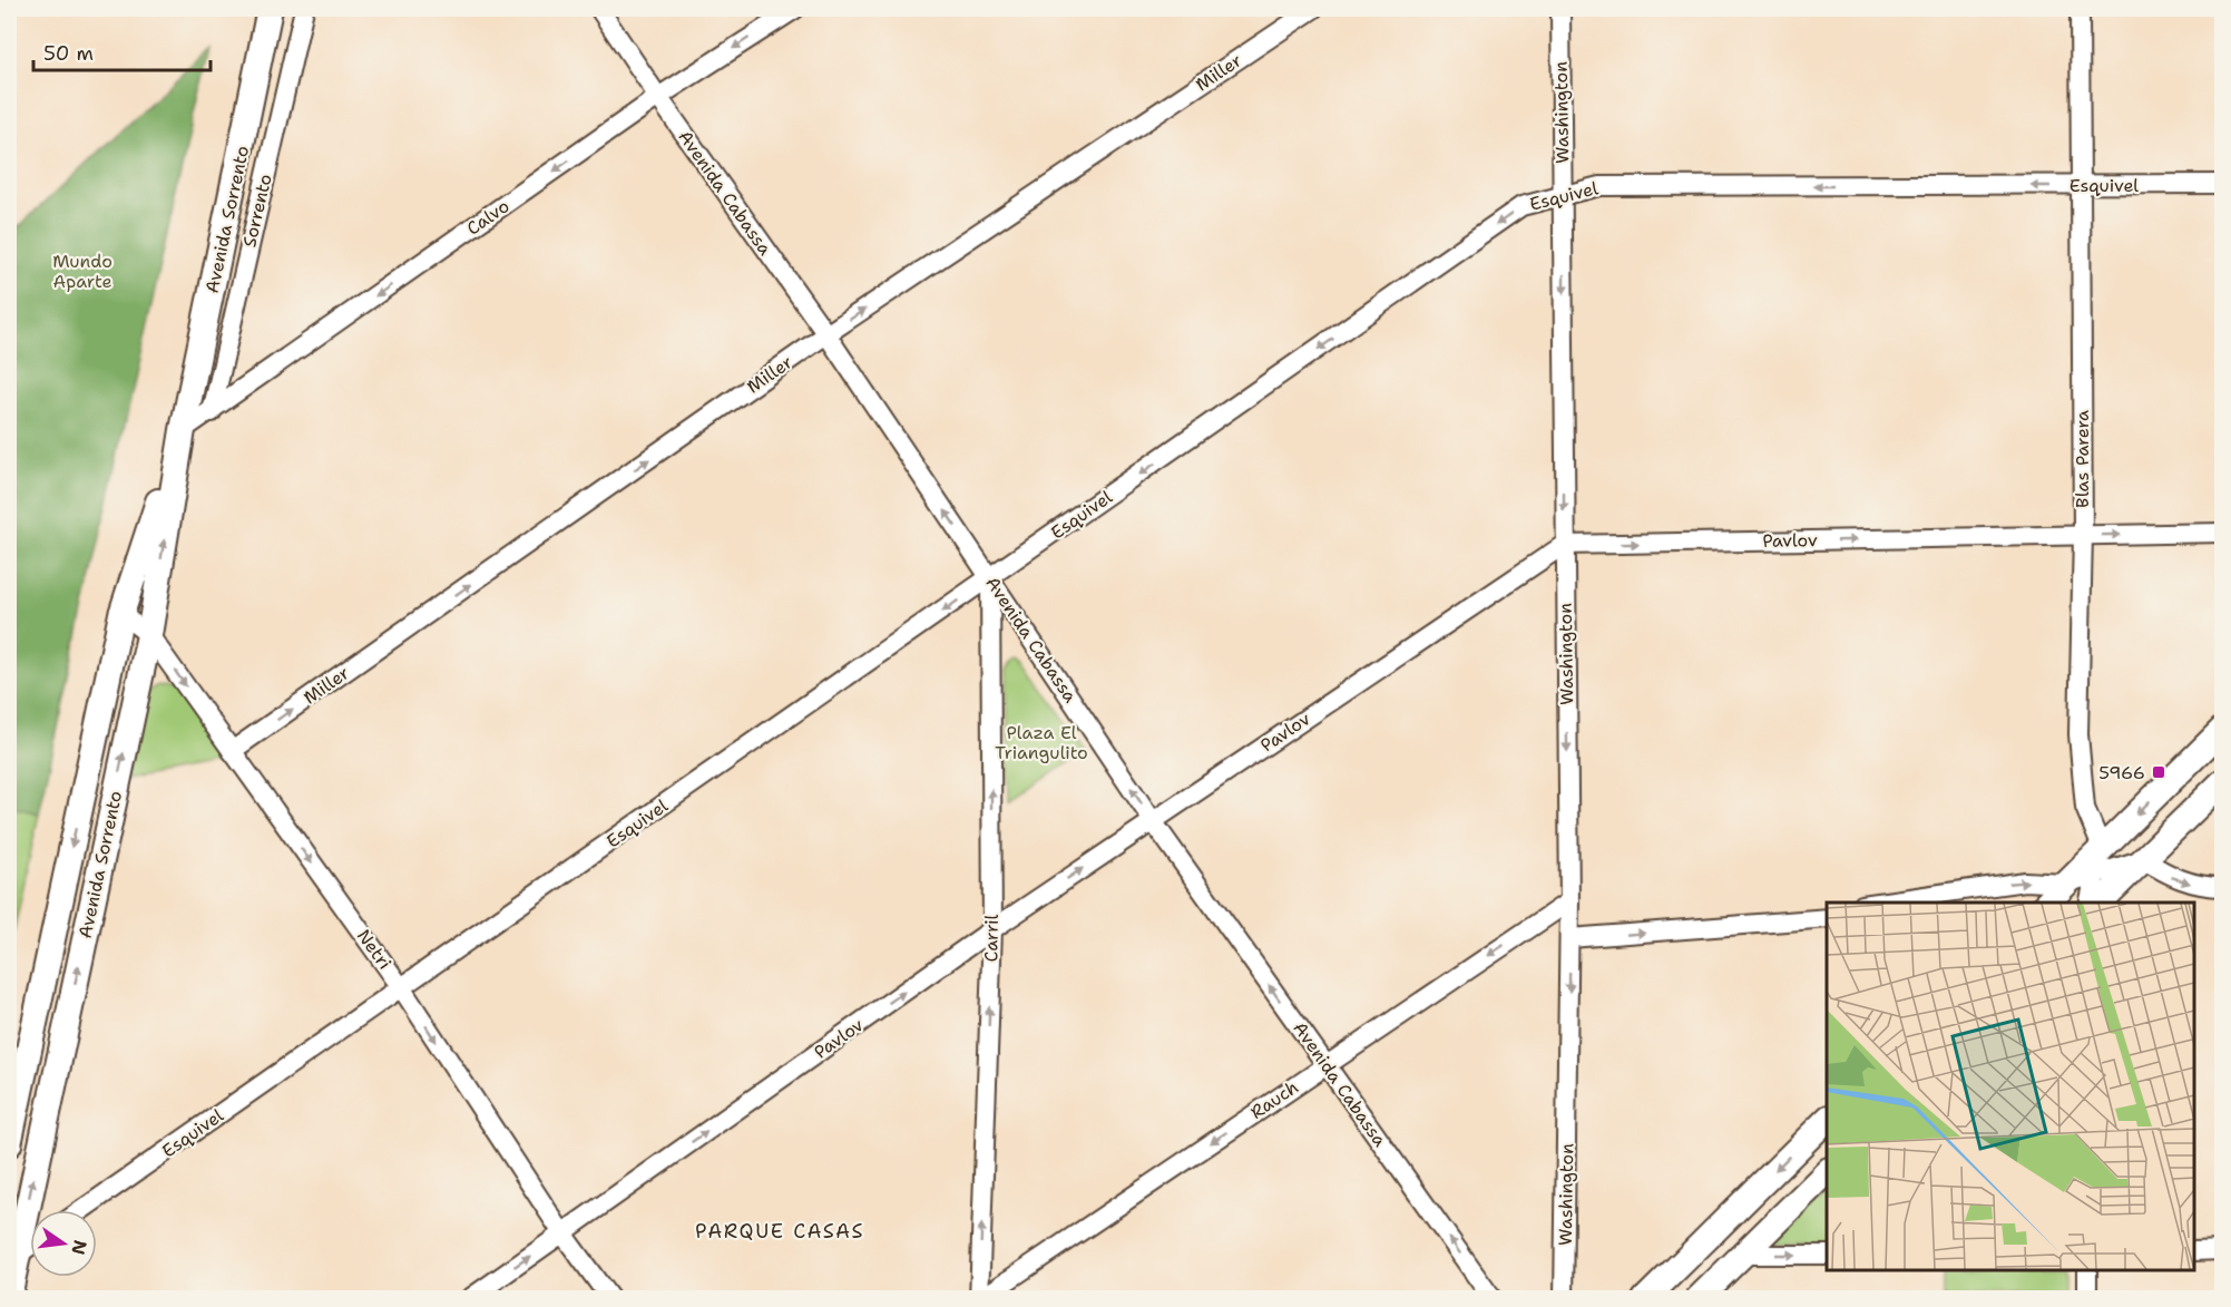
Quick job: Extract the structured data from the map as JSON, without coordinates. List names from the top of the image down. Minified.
{"streets":{"main road":["Avenida Sorrento"],"street":["Miller","Washington","Esquivel","Avenida Cabassa","Sorrento","Calvo","Blas Parera","Pavlov","Carril","Netri","Rauch"]},"crossings":[["Miller","Avenida Cabassa"],["Miller","Netri"],["Washington","Esquivel"],["Washington","Pavlov"],["Washington","Rauch"],["Esquivel","Avenida Cabassa"],["Esquivel","Blas Parera"],["Esquivel","Carril"],["Esquivel","Netri"],["Avenida Cabassa","Calvo"],["Avenida Cabassa","Pavlov"],["Avenida Cabassa","Carril"],["Avenida Cabassa","Rauch"],["Sorrento","Calvo"],["Calvo","Avenida Sorrento"],["Avenida Sorrento","Netri"],["Blas Parera","Pavlov"],["Pavlov","Carril"],["Pavlov","Netri"],["Carril","Rauch"]],"one_way":["Miller","Washington","Esquivel","Avenida Cabassa","Calvo","Pavlov","Carril","Netri","Rauch"],"districts":["PARQUE CASAS"],"parks":["Mundo Aparte","Plaza El Triangulito"],"places":{"transit":["5966"]},"scale_bar":"50 m","north":"right"}
